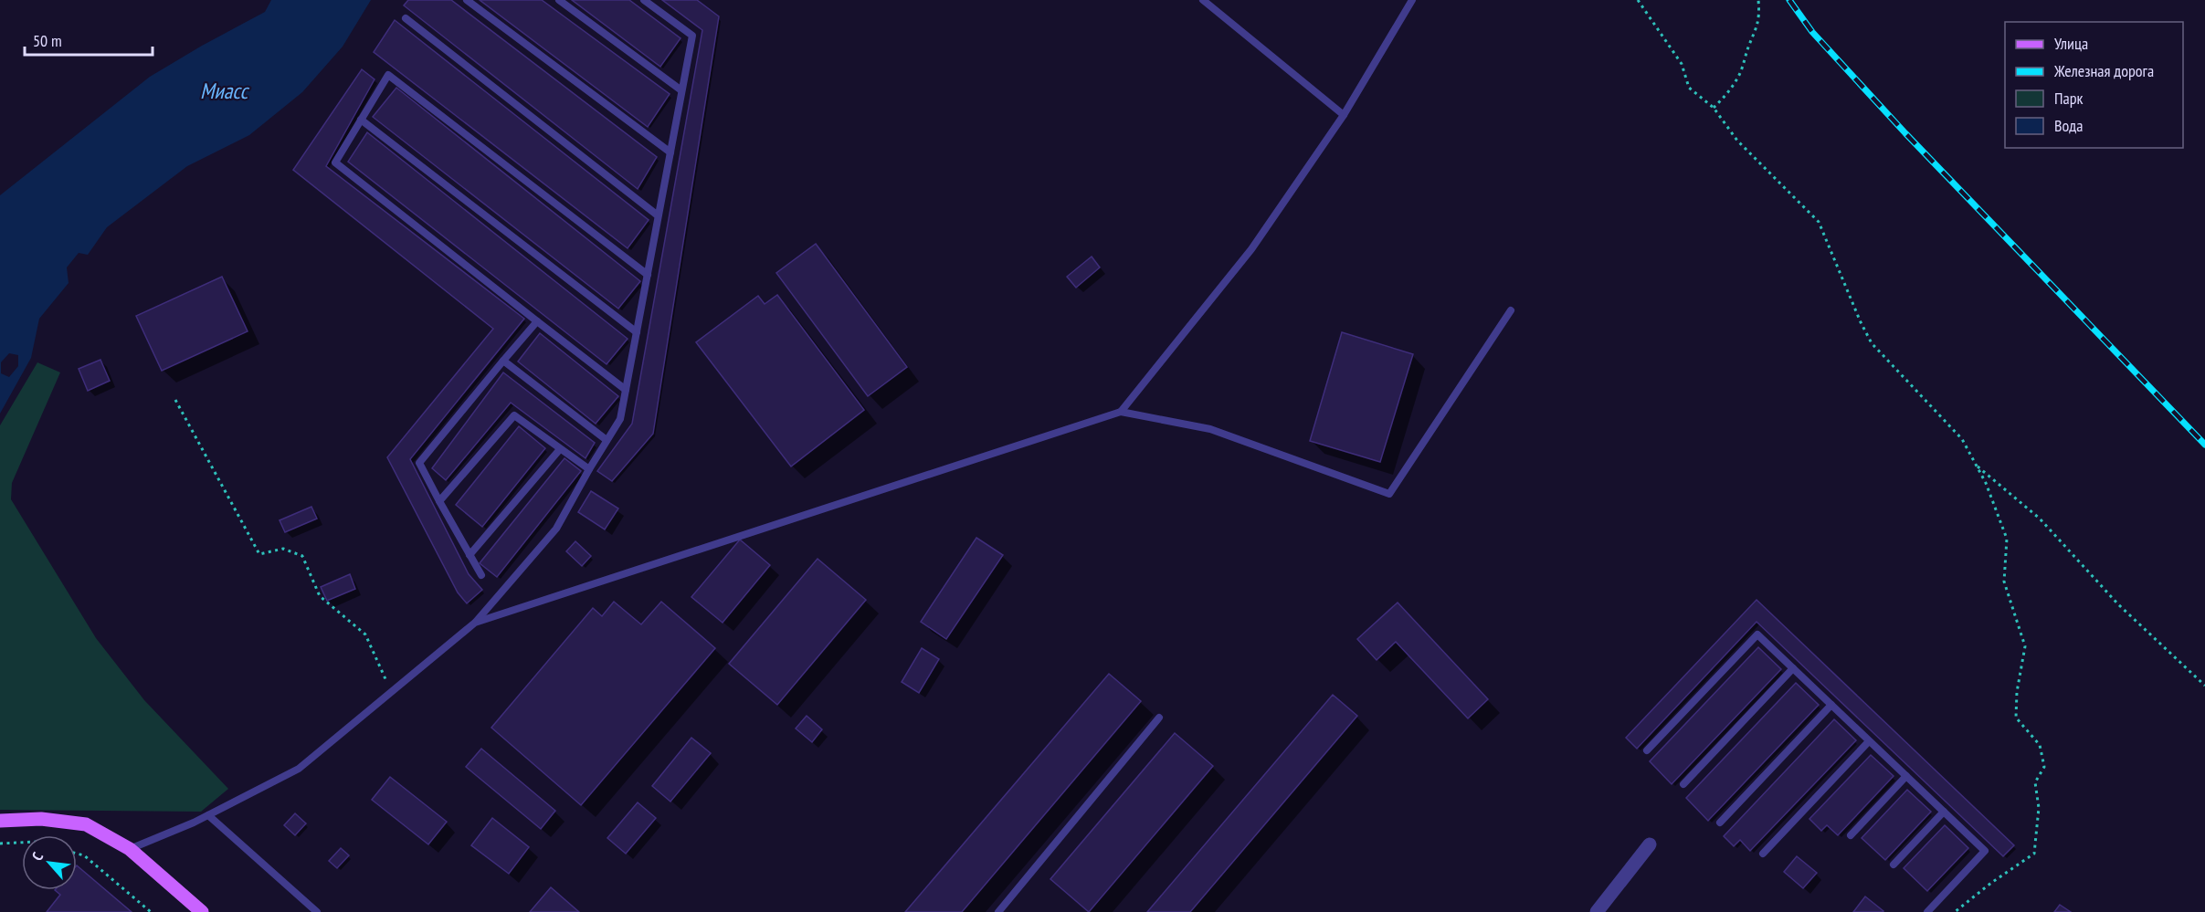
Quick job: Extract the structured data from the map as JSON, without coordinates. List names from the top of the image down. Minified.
{"water":["Миасс"],"legend":["Улица","Железная дорога","Парк","Вода"],"scale_bar":"50 m","north":"top left"}
